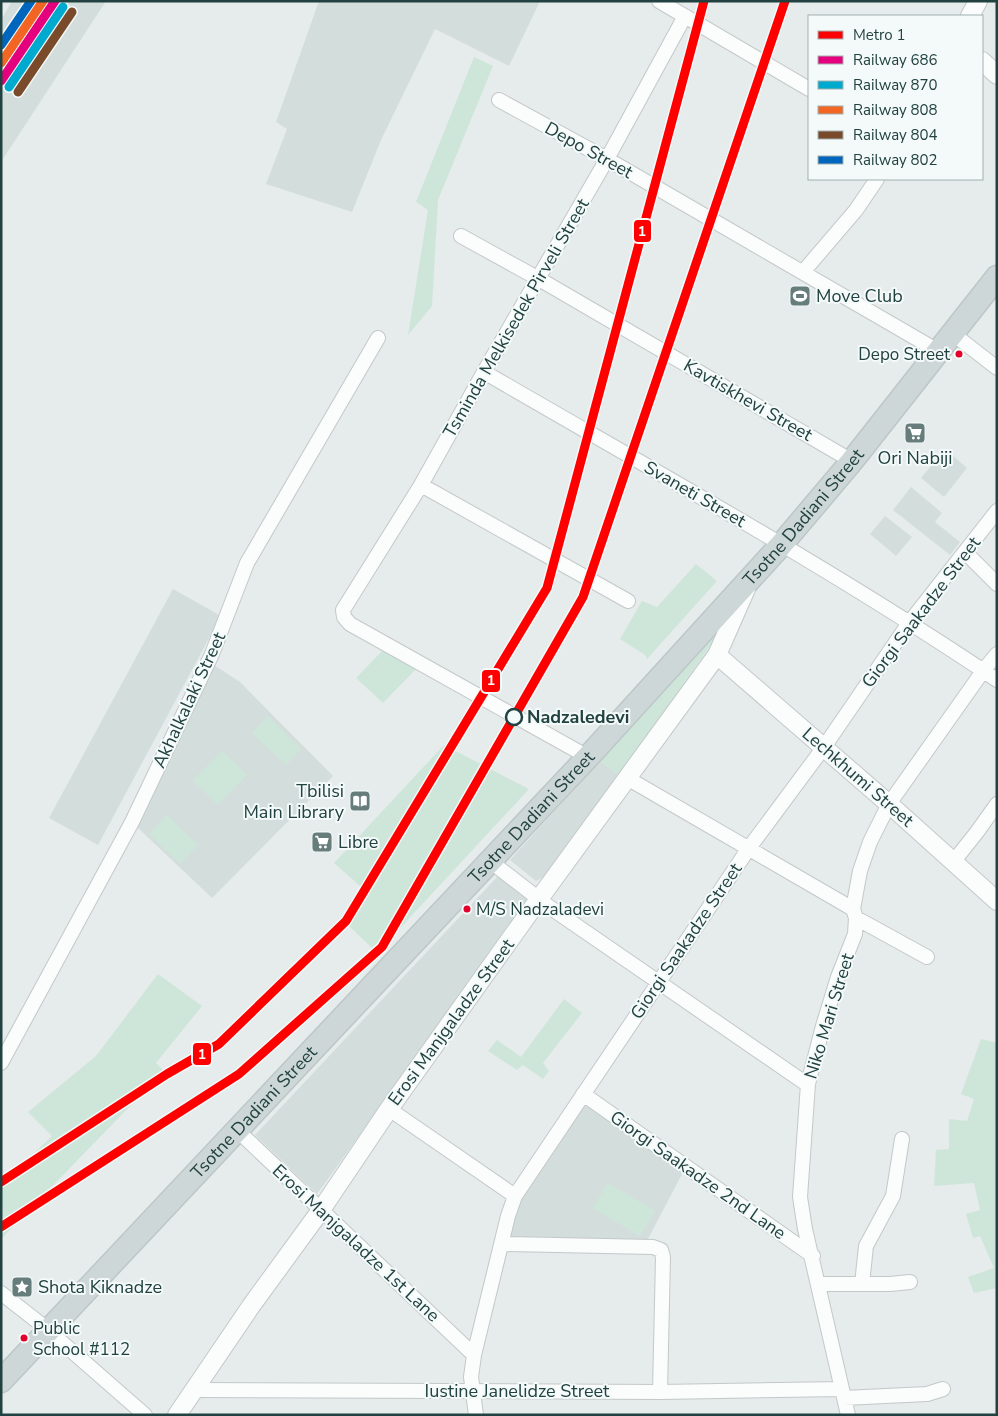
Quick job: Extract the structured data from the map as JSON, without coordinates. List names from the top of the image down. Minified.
{"streets":{"main road":["Tsotne Dadiani Street"],"street":["Depo Street","Tsminda Melkisedek Pirveli Street","Kavtiskhevi Street","Giorgi Saakadze Street","Akhalkalaki Street","Lechkhumi Street","Niko Mari Street","Erosi Manjgaladze Street","Giorgi Saakadze 2nd Lane","Erosi Manjgaladze 1st Lane","Iustine Janelidze Street"]},"crossings":[["Depo Street","Tsminda Melkisedek Pirveli Street"],["Depo Street","Tsotne Dadiani Street"],["Tsminda Melkisedek Pirveli Street","Kavtiskhevi Street"],["Tsminda Melkisedek Pirveli Street","Tsotne Dadiani Street"],["Kavtiskhevi Street","Tsotne Dadiani Street"],["Tsotne Dadiani Street","Erosi Manjgaladze Street"],["Tsotne Dadiani Street","Erosi Manjgaladze 1st Lane"],["Giorgi Saakadze Street","Lechkhumi Street"],["Giorgi Saakadze Street","Giorgi Saakadze 2nd Lane"],["Giorgi Saakadze Street","Erosi Manjgaladze 1st Lane"],["Giorgi Saakadze Street","Iustine Janelidze Street"],["Lechkhumi Street","Niko Mari Street"],["Lechkhumi Street","Erosi Manjgaladze Street"],["Niko Mari Street","Giorgi Saakadze 2nd Lane"],["Niko Mari Street","Iustine Janelidze Street"],["Erosi Manjgaladze Street","Erosi Manjgaladze 1st Lane"],["Erosi Manjgaladze Street","Iustine Janelidze Street"]],"places":{"sports":["Move Club"],"other":["Depo Street","Nadzaledevi","M/S Nadzaladevi","Public School #112"],"supermarket":["Ori Nabiji","Libre"],"library":["Tbilisi Main Library"],"place":["Shota Kiknadze"]},"lines":["metro line 1","rail line 686","rail line 808","rail line 802","rail line 870","rail line 804"],"legend":["Metro 1","Railway 686","Railway 870","Railway 808","Railway 804","Railway 802"]}
